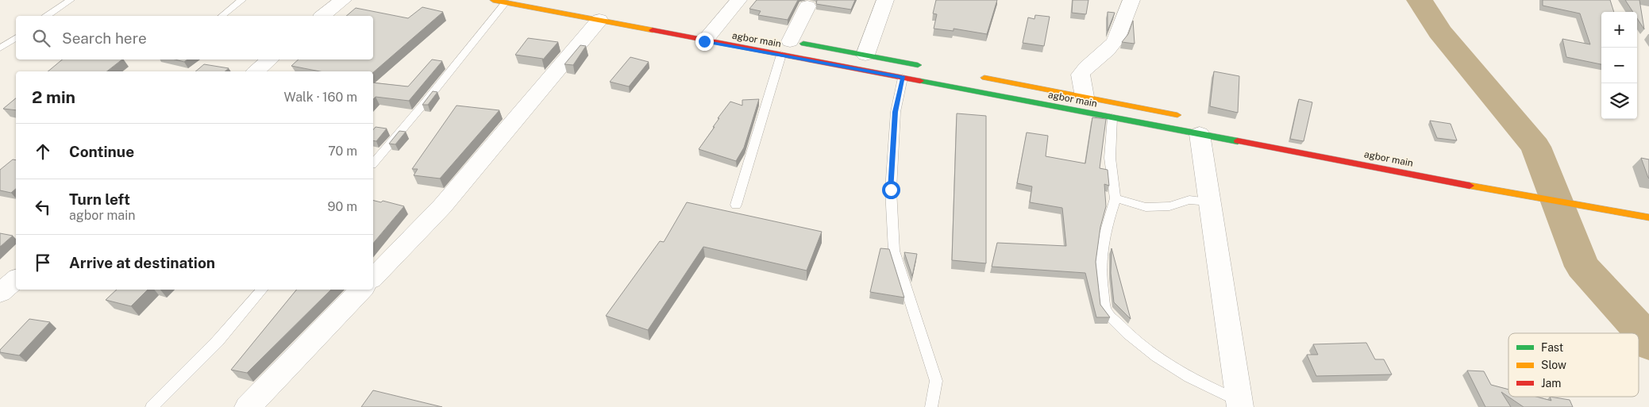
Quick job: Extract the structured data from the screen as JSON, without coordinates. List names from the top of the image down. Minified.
{"streets":{"main road":["agbor main"]},"legend":["Fast","Slow","Jam"],"page":{"map_buttons":["+","−"],"search":"Search here","heading":["2 min","Walk · 160 m"],"list":[["Continue","70 m"],["Turn left","agbor main","90 m"],"Arrive at destination"]}}
